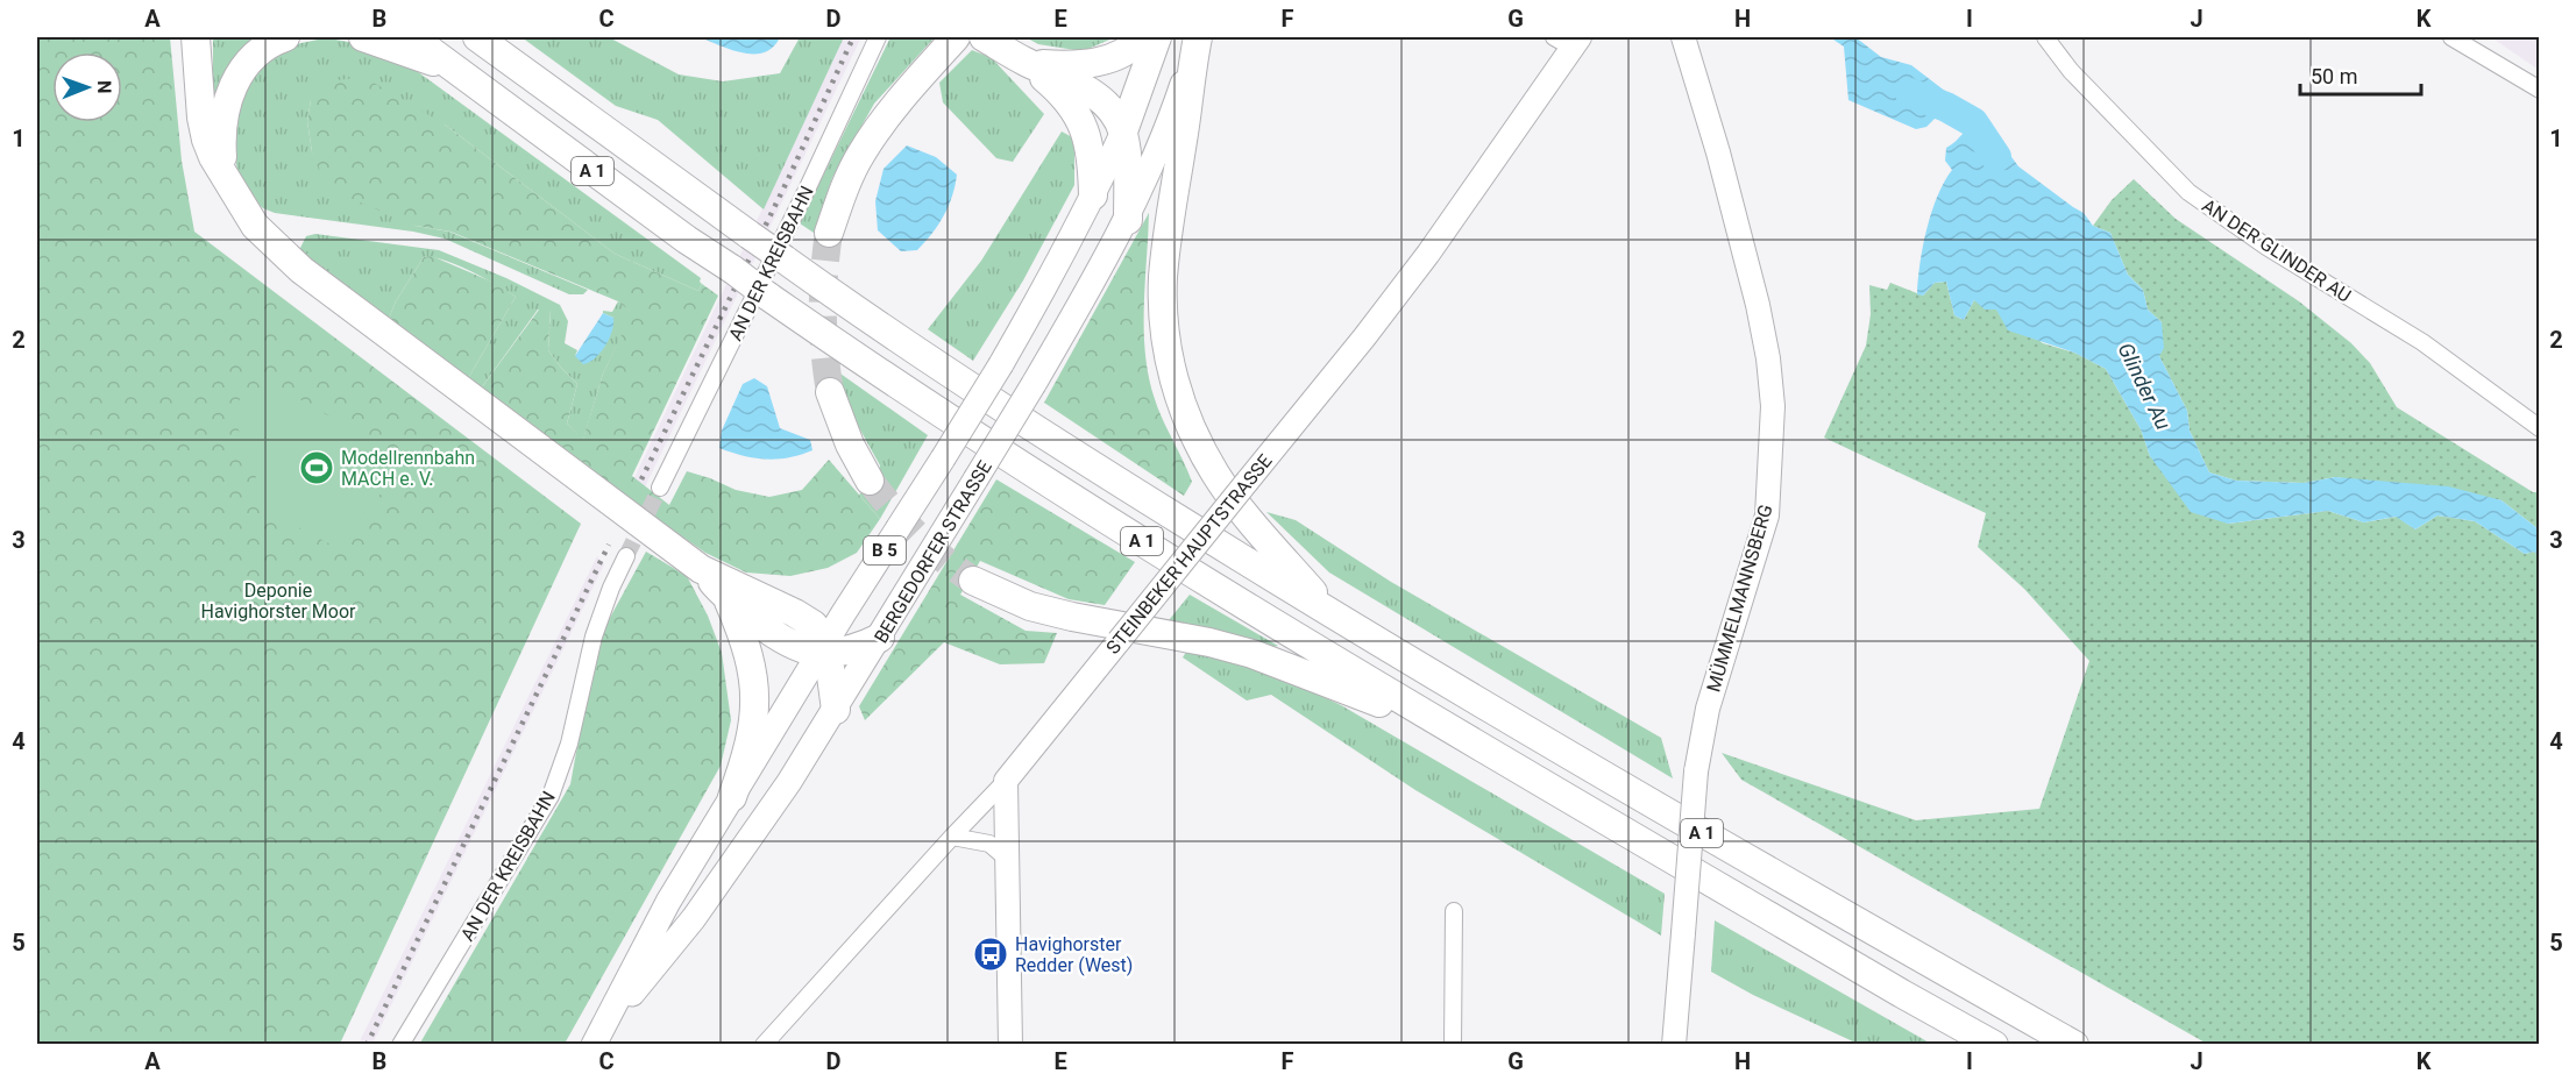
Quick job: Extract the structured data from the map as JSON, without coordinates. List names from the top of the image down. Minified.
{"streets":{"highway":["A 1","B 5","BERGEDORFER STRASSE"],"street":["AN DER GLINDER AU","AN DER KREISBAHN","STEINBEKER HAUPTSTRASSE","MÜMMELMANNSBERG"]},"water":["Glinder Au"],"parks":["Deponie Havighorster Moor"],"places":{"sports":["Modellrennbahn MACH e. V."],"bus stop":["Havighorster Redder (West)"]},"scale_bar":"50 m","north":"right","grid":{"columns":["A","B","C","D","E","F","G","H","I","J","K"],"rows":["1","2","3","4","5"]}}
